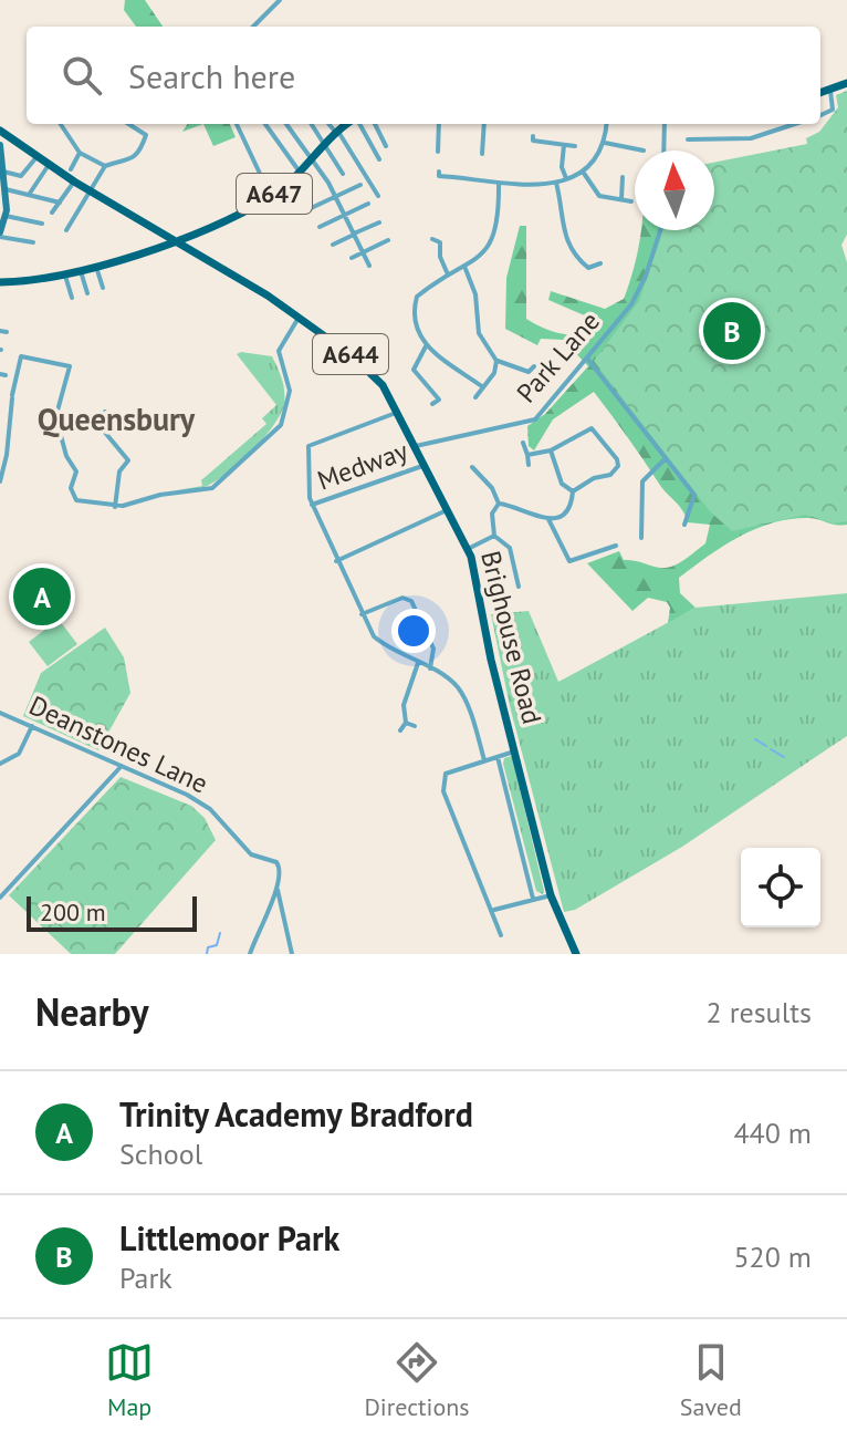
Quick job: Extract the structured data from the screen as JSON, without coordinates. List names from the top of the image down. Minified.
{"streets":{"main road":["A647","A644","Brighouse Road"],"street":["Park Lane","Medway","Deanstones Lane"]},"crossings":[["A647","A644"],["A647","Brighouse Road"],["A644","Brighouse Road"],["Park Lane","Brighouse Road"],["Medway","Brighouse Road"]],"districts":["Queensbury"],"scale_bar":"200 m","north":"top","page":{"search":"Search here","pins":["B","A"],"scale":"200 m","heading":["Nearby","2 results"],"list":[{"mark":"A","name":"Trinity Academy Bradford","note":"School","value":"440 m"},{"mark":"B","name":"Littlemoor Park","note":"Park","value":"520 m"}],"nav":["Map","Directions","Saved"]}}
